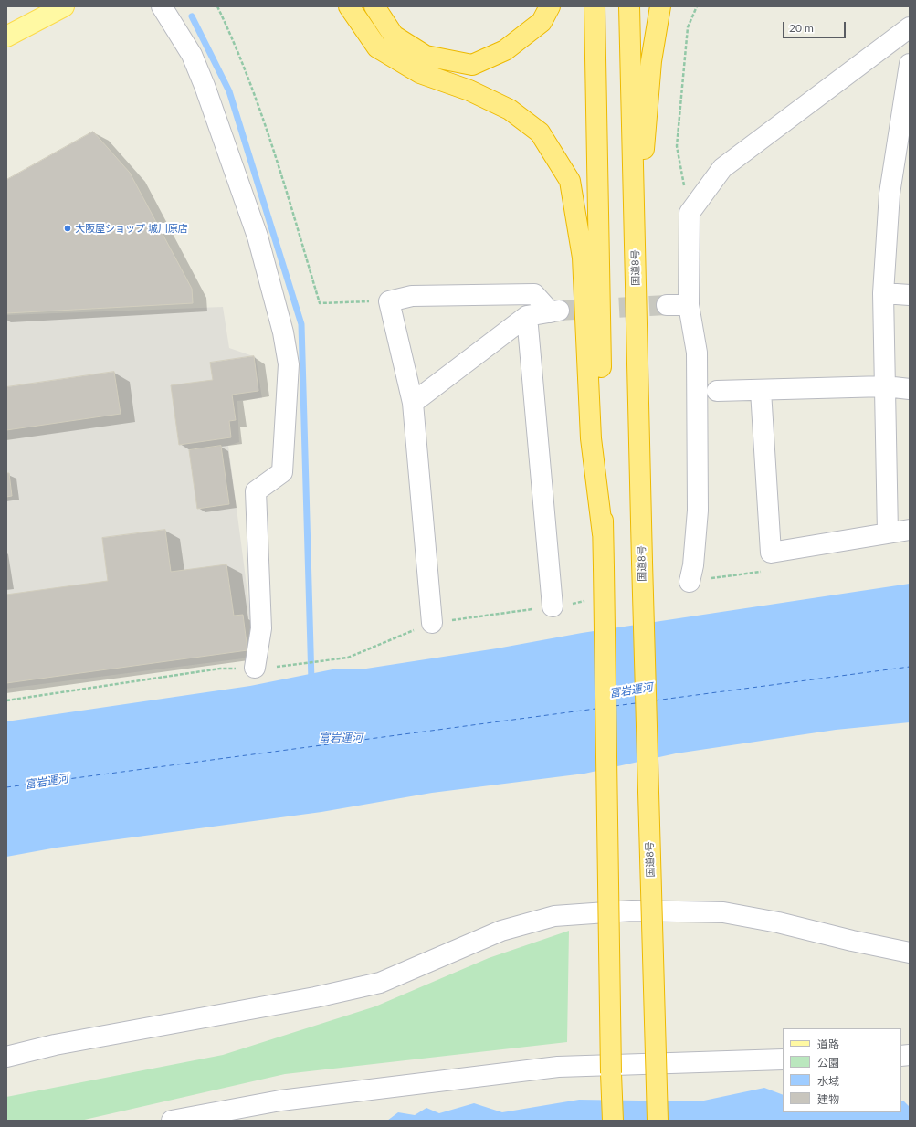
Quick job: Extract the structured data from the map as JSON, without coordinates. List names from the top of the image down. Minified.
{"streets":{"highway":["国道8号"]},"water":["富岩運河"],"places":["大阪屋ショップ 城川原店"],"legend":["道路","公園","水域","建物"],"scale_bar":"20 m"}
